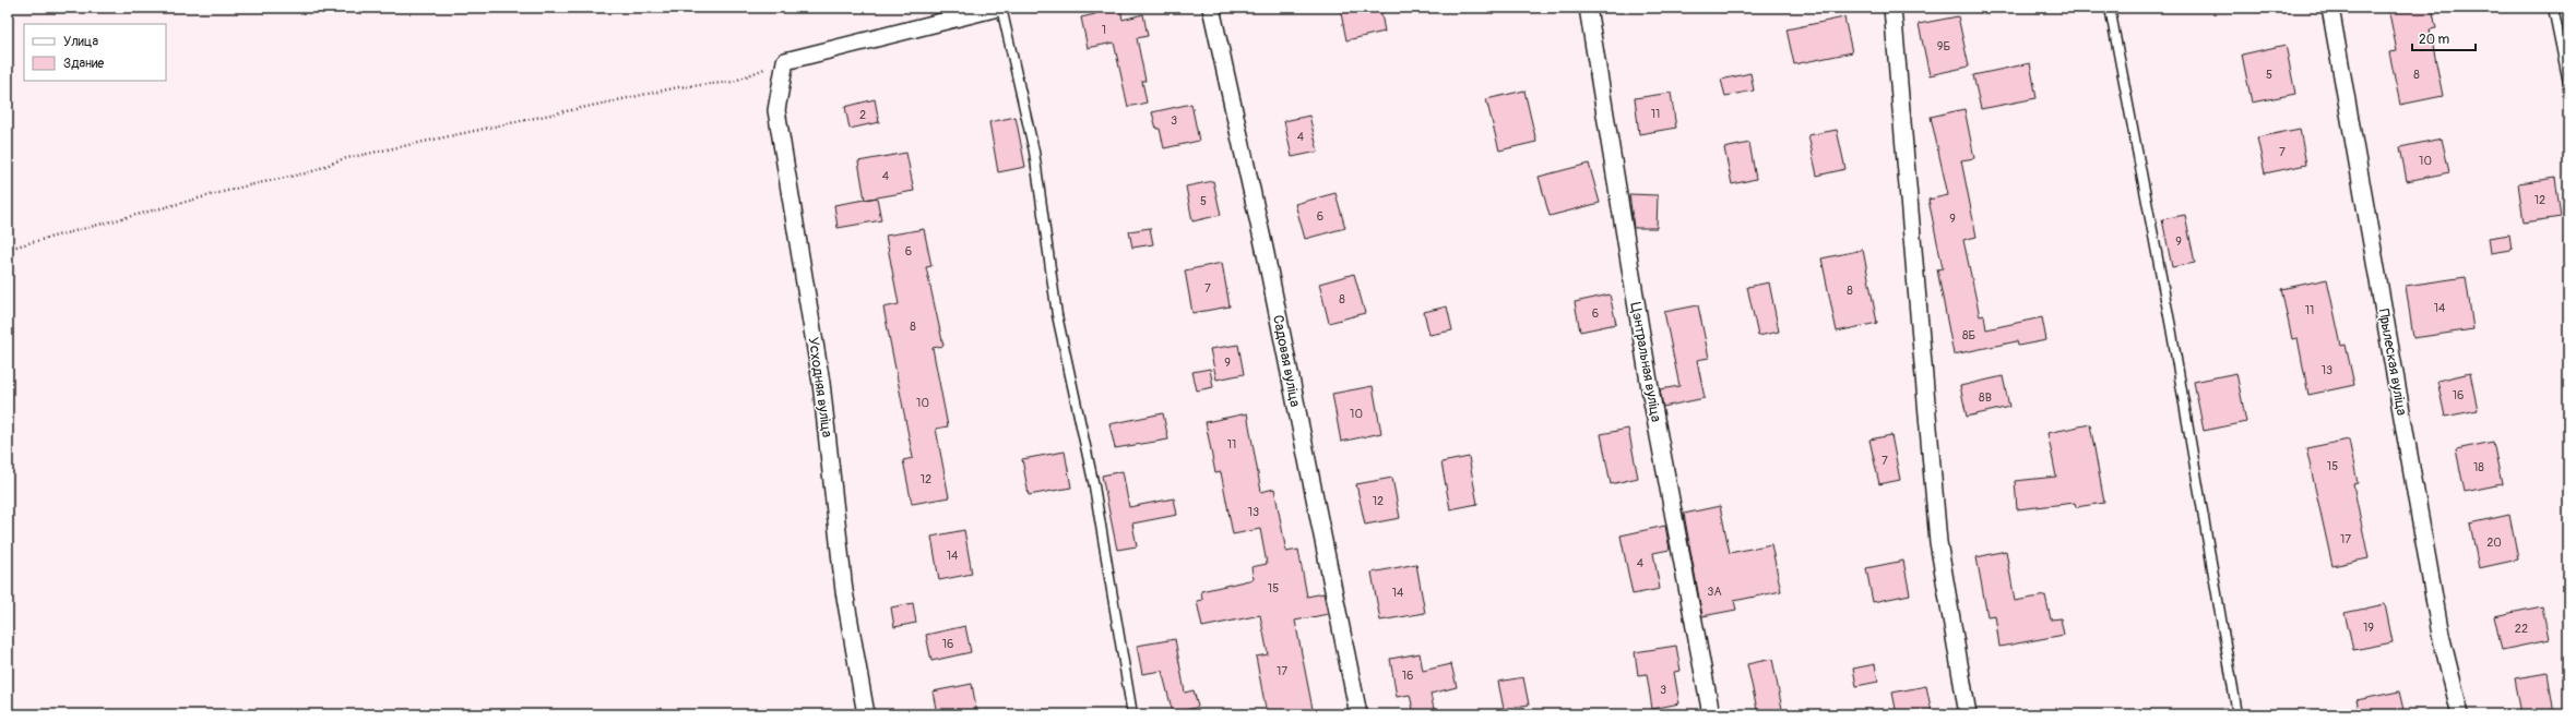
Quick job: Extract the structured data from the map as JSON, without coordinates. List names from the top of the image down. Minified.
{"streets":{"street":["Садовая вуліца","Цэнтральная вуліца","Прылеская вуліца","Усходняя вуліца"]},"house_numbers":["1","9Б","5","8","11","2","3","4","7","10","4","12","5","6","9","9","6","7","8","8","14","11","6","8","8Б","9","13","16","8В","10","10","11","7","15","18","12","12","13","17","20","14","4","15","3А","14","19","22","16","17","16","3"],"legend":["Улица","Здание"],"scale_bar":"20 m"}
